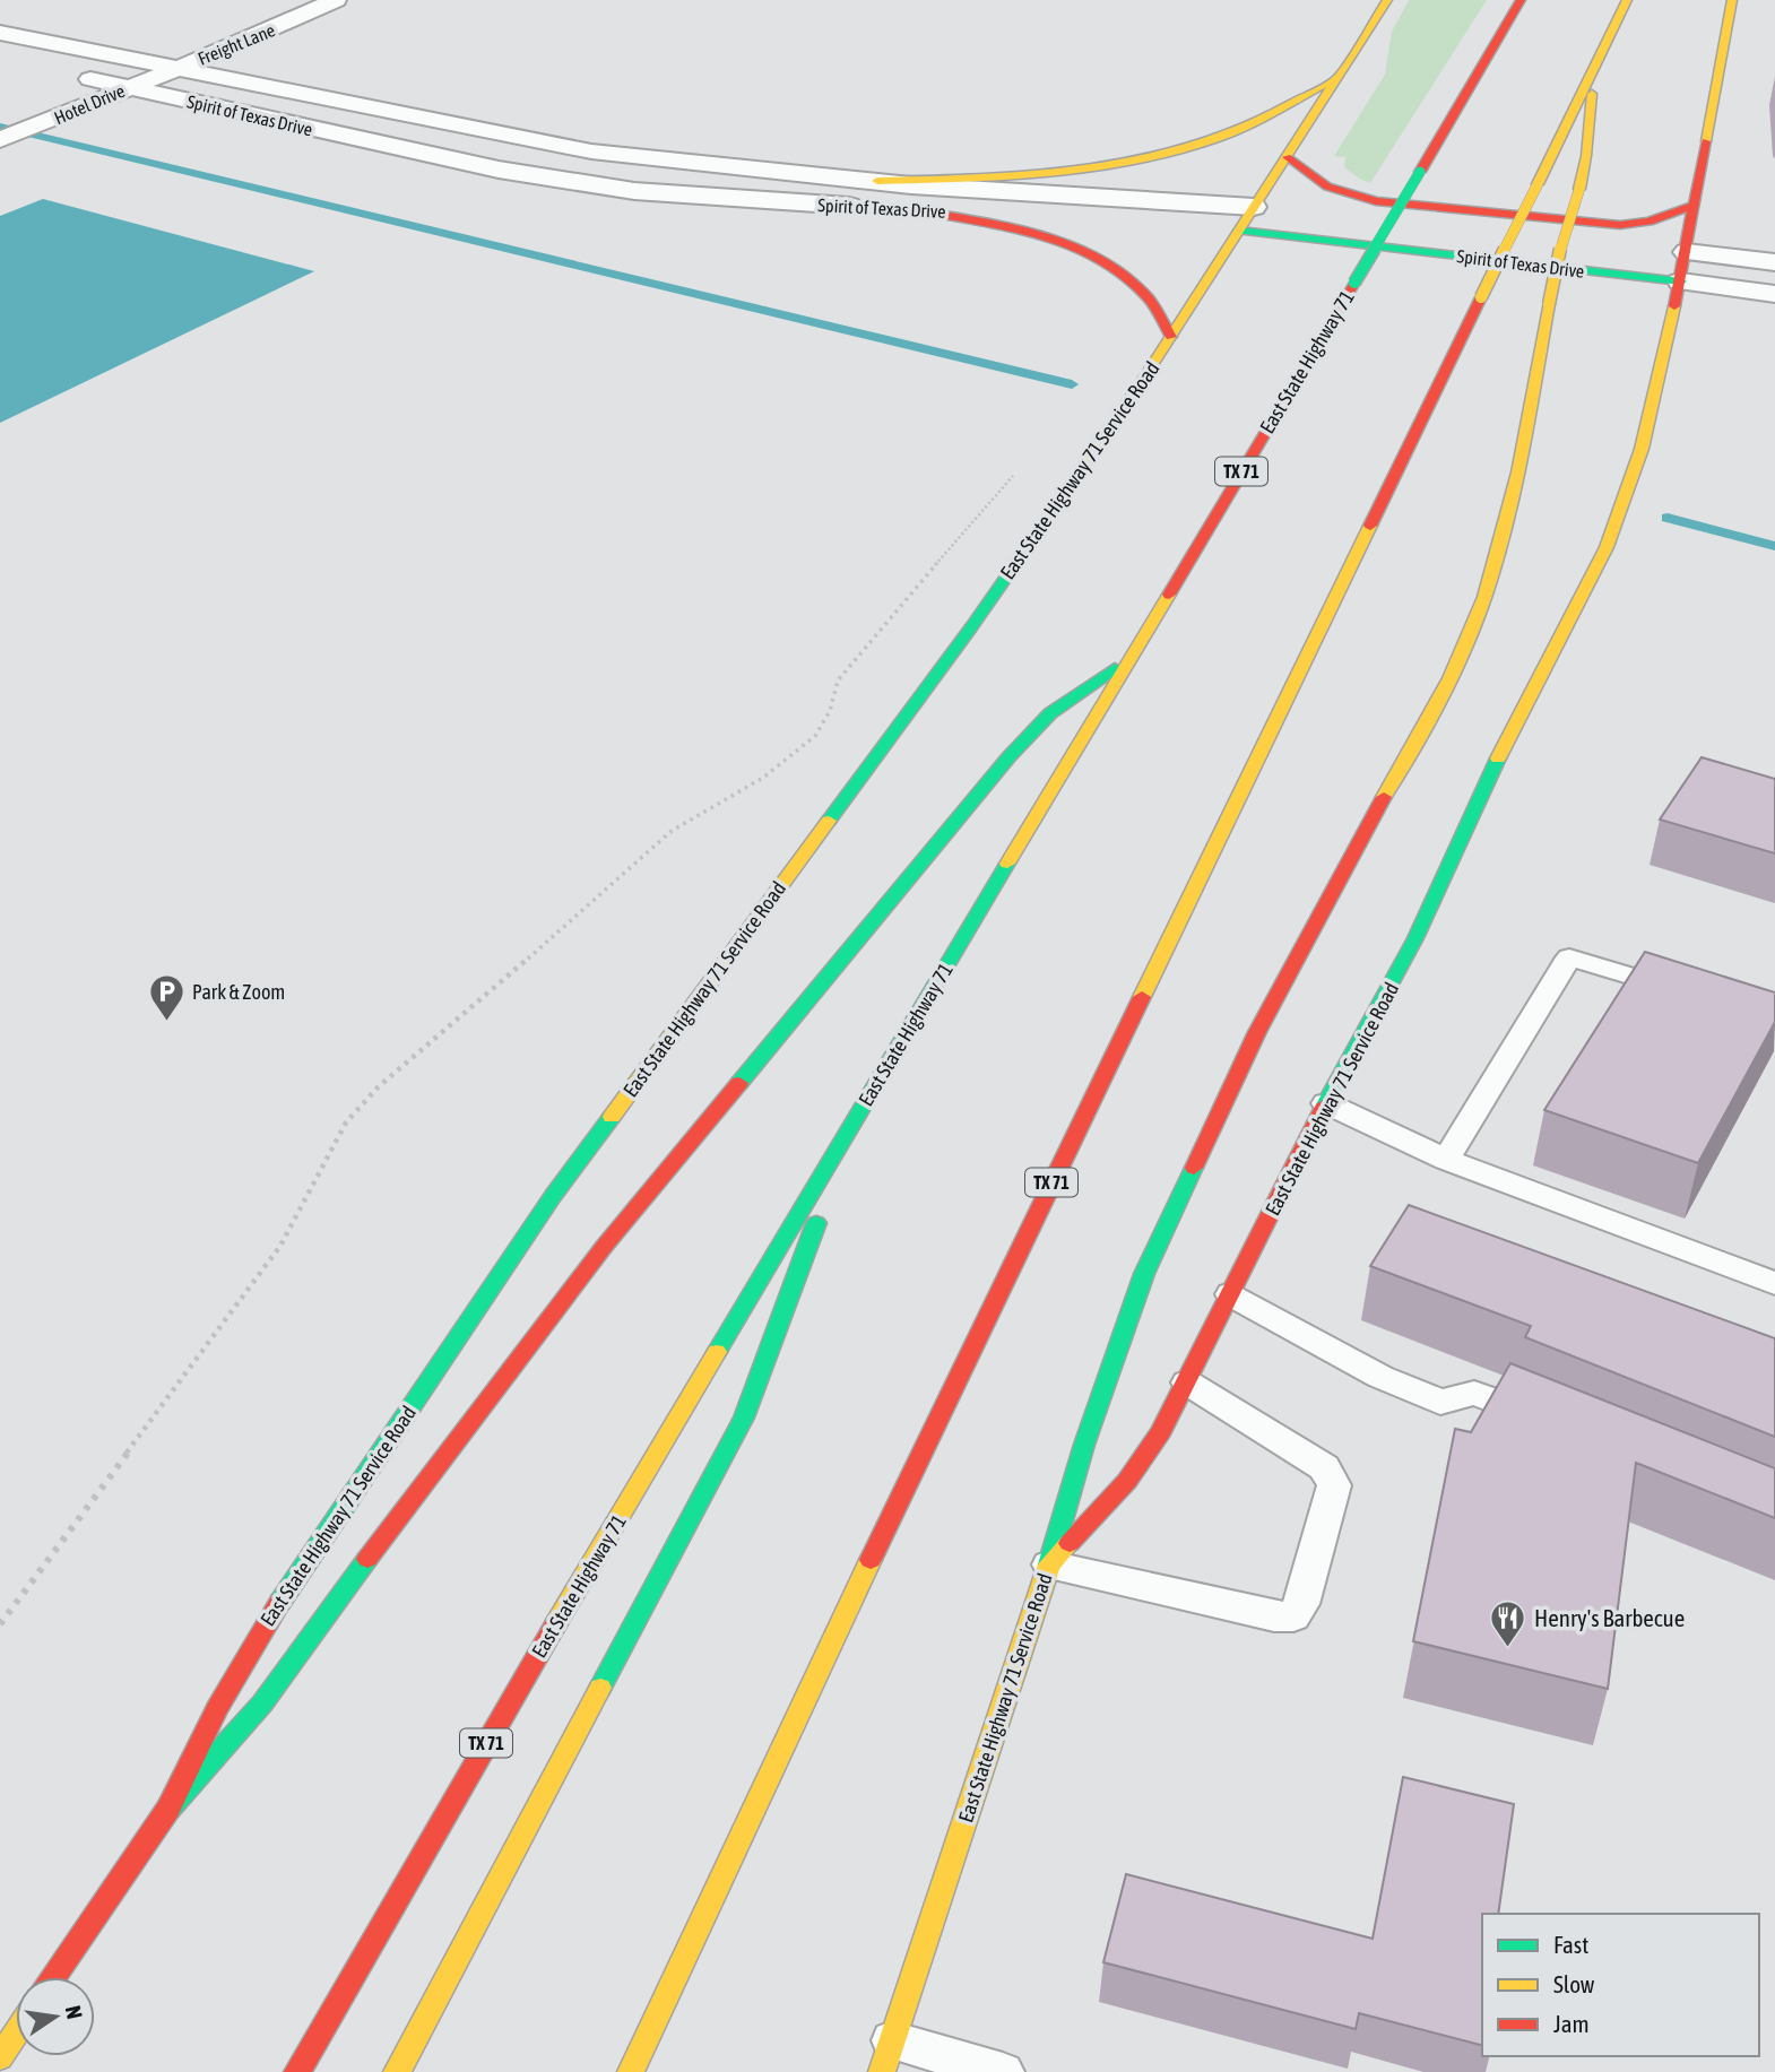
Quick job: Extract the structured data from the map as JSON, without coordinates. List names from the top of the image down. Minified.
{"streets":{"main road":["Spirit of Texas Drive","East State Highway 71","East State Highway 71 Service Road","TX 71"],"street":["Freight Lane","Hotel Drive"]},"crossings":[["Freight Lane","Hotel Drive"],["Freight Lane","Spirit of Texas Drive"],["Hotel Drive","Spirit of Texas Drive"],["Spirit of Texas Drive","East State Highway 71 Service Road"]],"places":{"parking":["Park & Zoom"],"restaurant":["Henry's Barbecue"]},"legend":["Fast","Slow","Jam"],"north":"right"}
